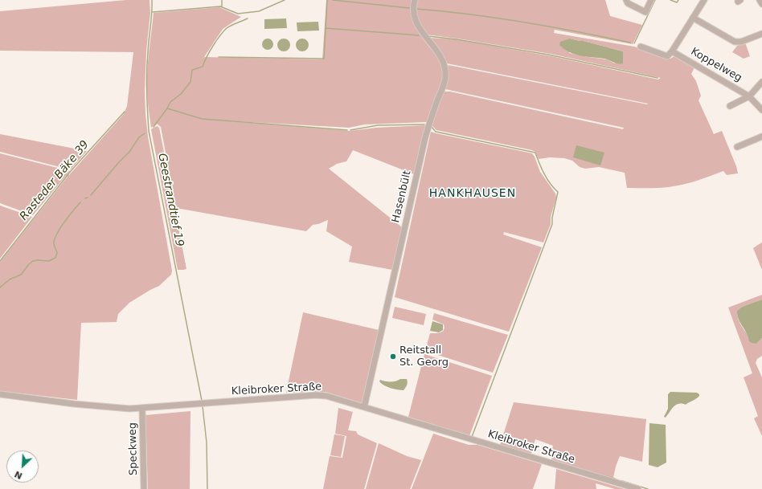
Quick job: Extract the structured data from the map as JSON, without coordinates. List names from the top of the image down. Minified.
{"streets":{"street":["Koppelweg","Hasenbült","Kleibroker Straße","Speckweg"]},"crossings":[["Hasenbült","Kleibroker Straße"],["Kleibroker Straße","Speckweg"]],"districts":["HANKHAUSEN"],"water":["Rasteder Bäke 39","Geestrandtief 19"],"places":["Reitstall St. Georg"],"north":"bottom left"}
